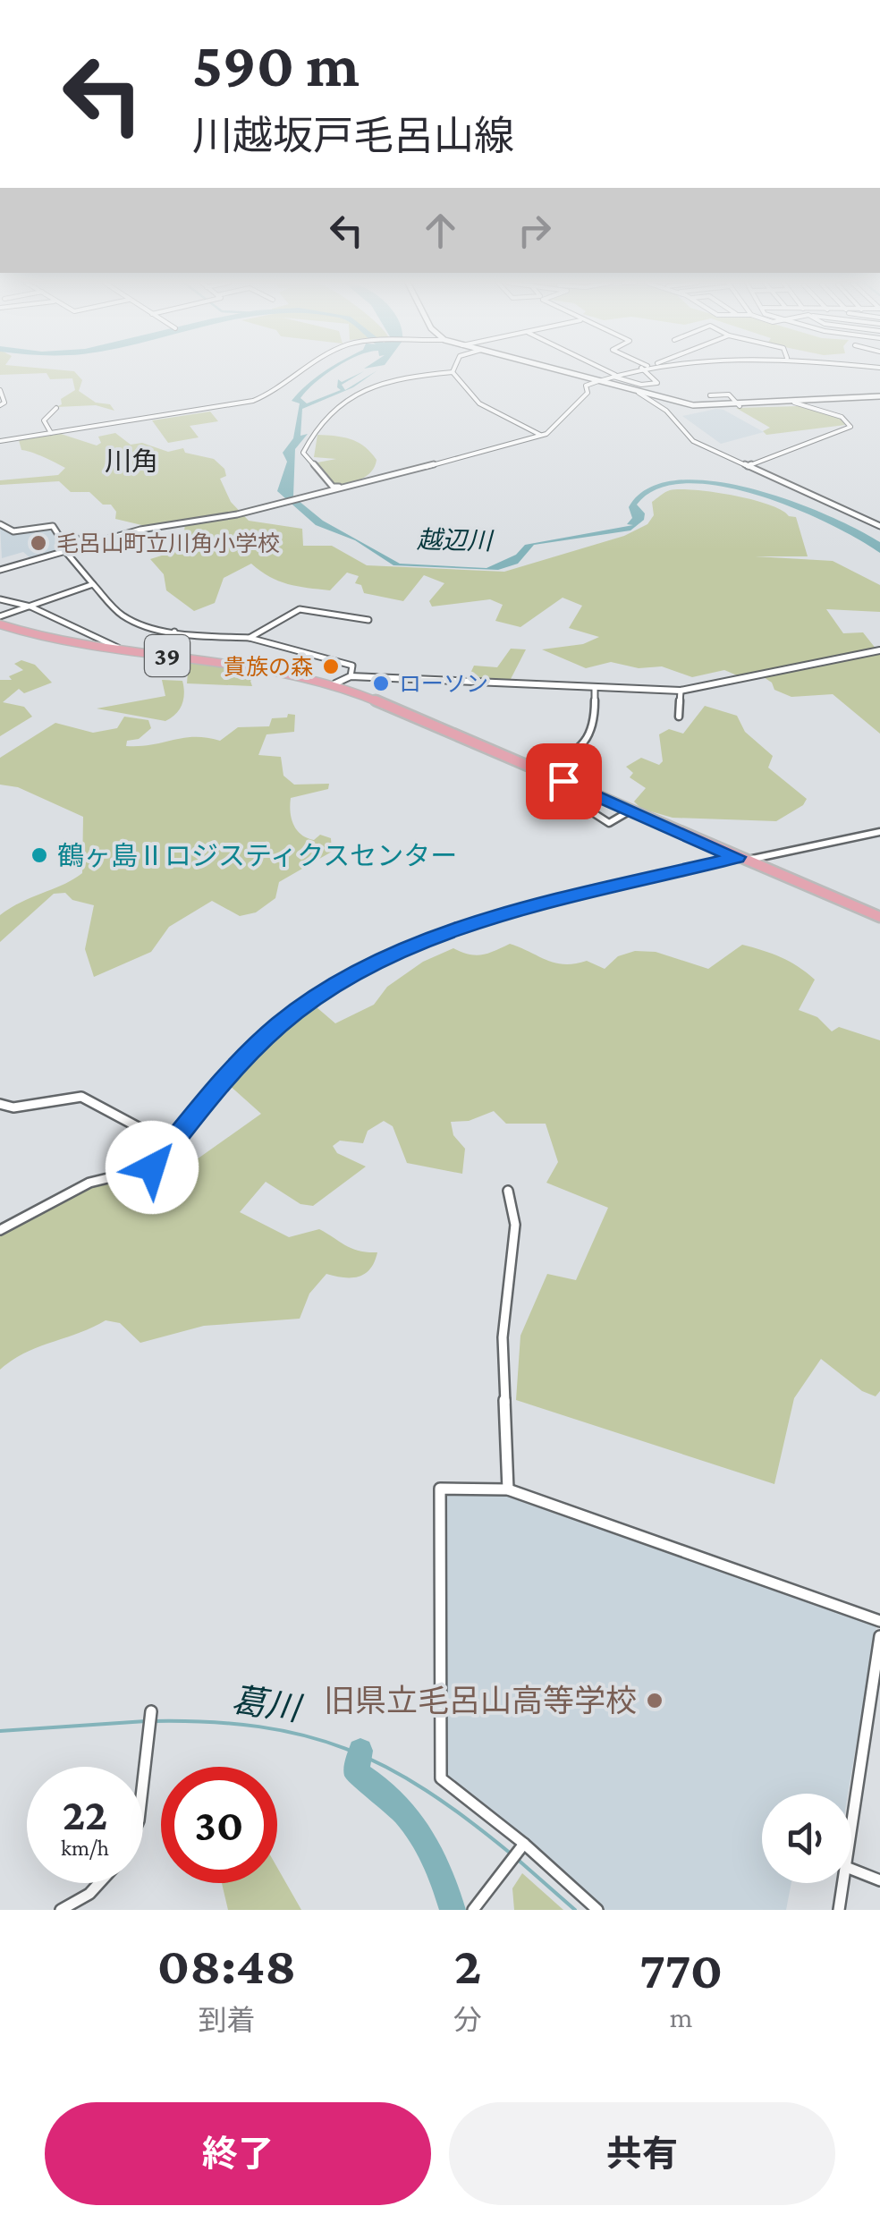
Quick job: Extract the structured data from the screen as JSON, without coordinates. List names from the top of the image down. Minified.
{"streets":{"main road":["39"]},"districts":["川角"],"water":["越辺川","葛川"],"places":["毛呂山町立川角小学校","貴族の森","ローソン","鶴ヶ島Ⅱロジスティクスセンター","旧県立毛呂山高等学校"],"page":{"turn":["590 m","川越坂戸毛呂山線"],"speed":"22 km/h","limit":"30","eta":["08:48","到着","2","分","770","m"],"buttons":["終了","共有"]}}
